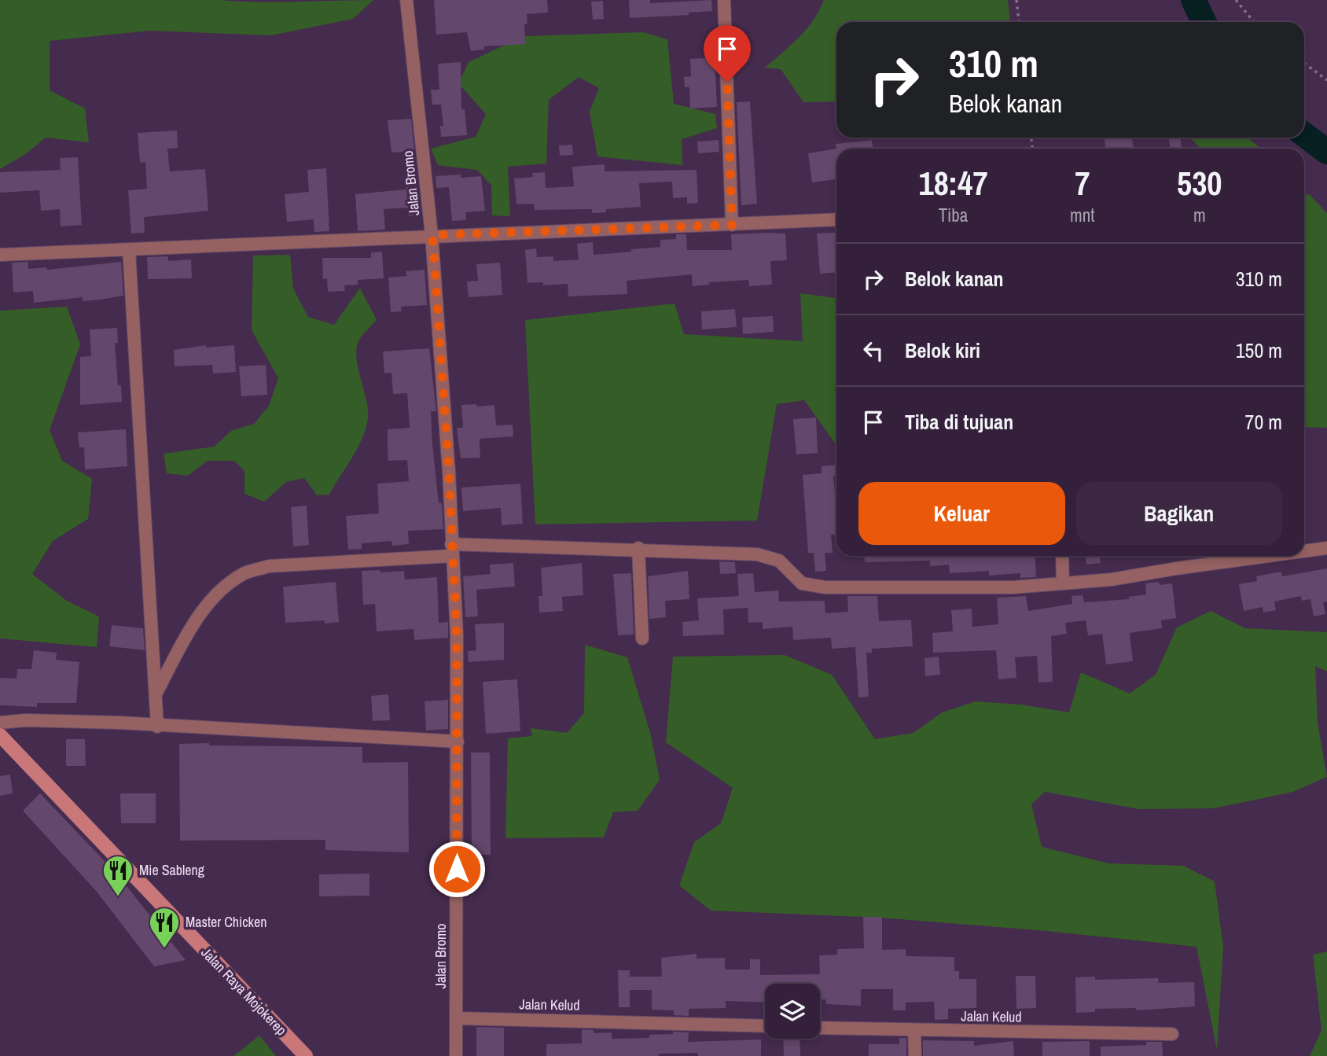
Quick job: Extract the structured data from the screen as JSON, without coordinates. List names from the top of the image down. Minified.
{"streets":{"main road":["Jalan Raya Mojokerep"],"street":["Jalan Bromo","Jalan Kelud"]},"crossings":[["Jalan Bromo","Jalan Kelud"]],"places":{"restaurant":["Mie Sableng","Master Chicken"]},"page":{"turn":["310 m","Belok kanan"],"eta":["18:47","Tiba","7","mnt","530","m"],"list":[{"name":"Belok kanan","value":"310 m"},{"name":"Belok kiri","value":"150 m"},{"name":"Tiba di tujuan","value":"70 m"}],"buttons":["Keluar","Bagikan"]}}
